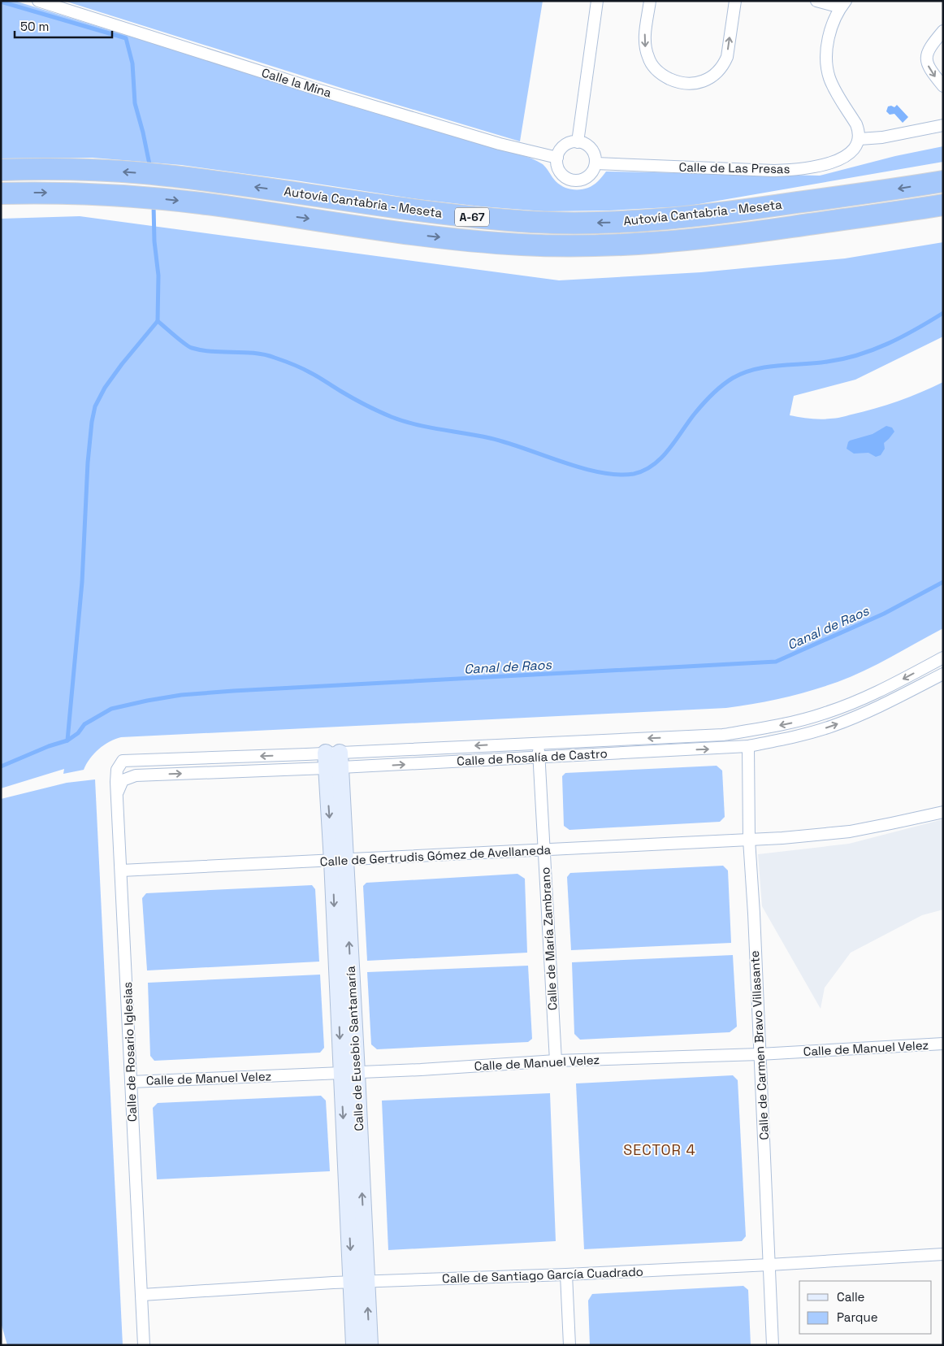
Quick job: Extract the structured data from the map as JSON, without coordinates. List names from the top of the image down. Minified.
{"streets":{"highway":["Autovía Cantabria - Meseta","A-67"],"main road":["Calle de Eusebio Santamaría"],"street":["Calle la Mina","Calle de Las Presas","Calle de Rosalía de Castro","Calle de Gertrudis Gómez de Avellaneda","Calle de María Zambrano","Calle de Carmen Bravo Villasante","Calle de Manuel Velez","Calle de Rosario Iglesias","Calle de Santiago García Cuadrado"]},"crossings":[["Calle la Mina","Calle de Las Presas"],["Calle de Rosalía de Castro","Calle de María Zambrano"],["Calle de Rosalía de Castro","Calle de Carmen Bravo Villasante"],["Calle de Rosalía de Castro","Calle de Eusebio Santamaría"],["Calle de Rosalía de Castro","Calle de Rosario Iglesias"],["Calle de Gertrudis Gómez de Avellaneda","Calle de María Zambrano"],["Calle de Gertrudis Gómez de Avellaneda","Calle de Carmen Bravo Villasante"],["Calle de Gertrudis Gómez de Avellaneda","Calle de Eusebio Santamaría"],["Calle de Gertrudis Gómez de Avellaneda","Calle de Rosario Iglesias"],["Calle de María Zambrano","Calle de Manuel Velez"],["Calle de Carmen Bravo Villasante","Calle de Manuel Velez"],["Calle de Carmen Bravo Villasante","Calle de Santiago García Cuadrado"],["Calle de Eusebio Santamaría","Calle de Manuel Velez"],["Calle de Eusebio Santamaría","Calle de Santiago García Cuadrado"],["Calle de Manuel Velez","Calle de Rosario Iglesias"],["Calle de Rosario Iglesias","Calle de Santiago García Cuadrado"]],"districts":["SECTOR 4"],"water":["Canal de Raos"],"legend":["Calle","Parque"],"scale_bar":"50 m"}
